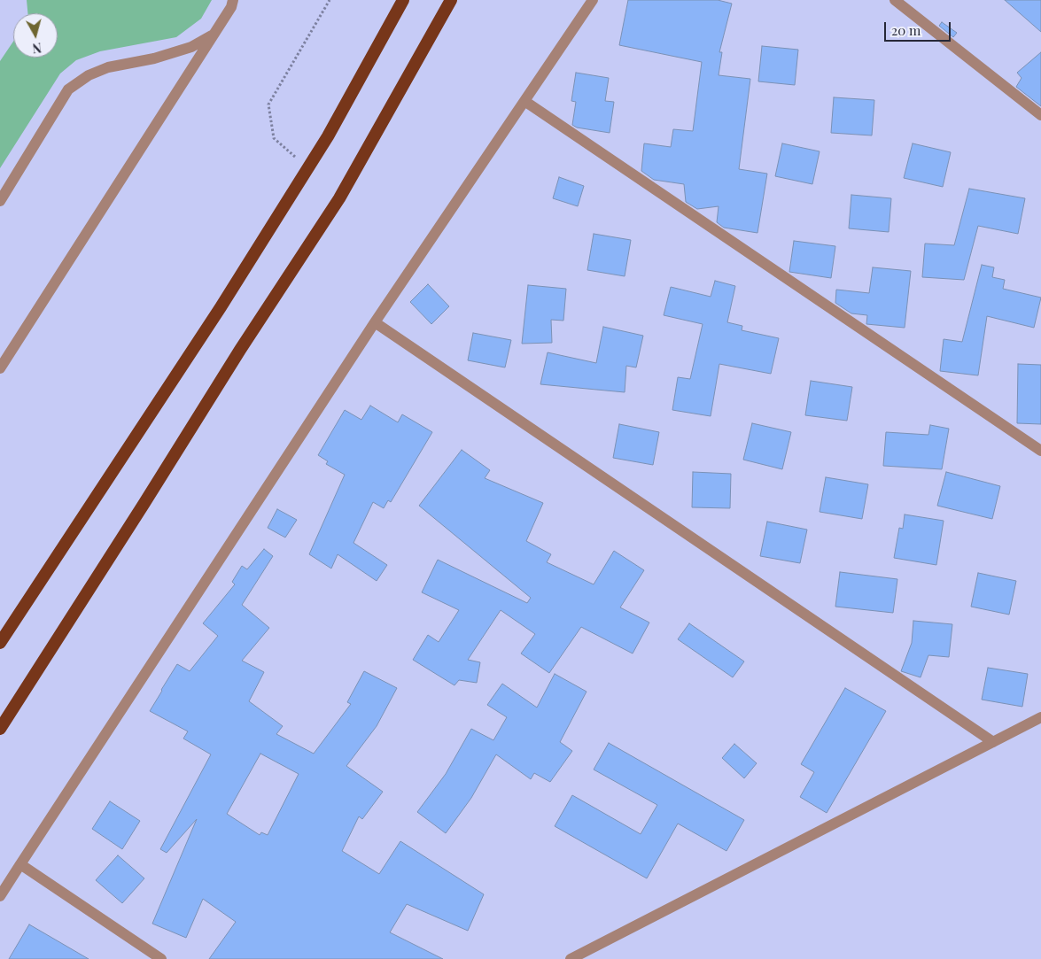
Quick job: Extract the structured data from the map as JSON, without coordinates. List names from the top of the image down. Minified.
{"scale_bar":"20 m","north":"bottom"}
